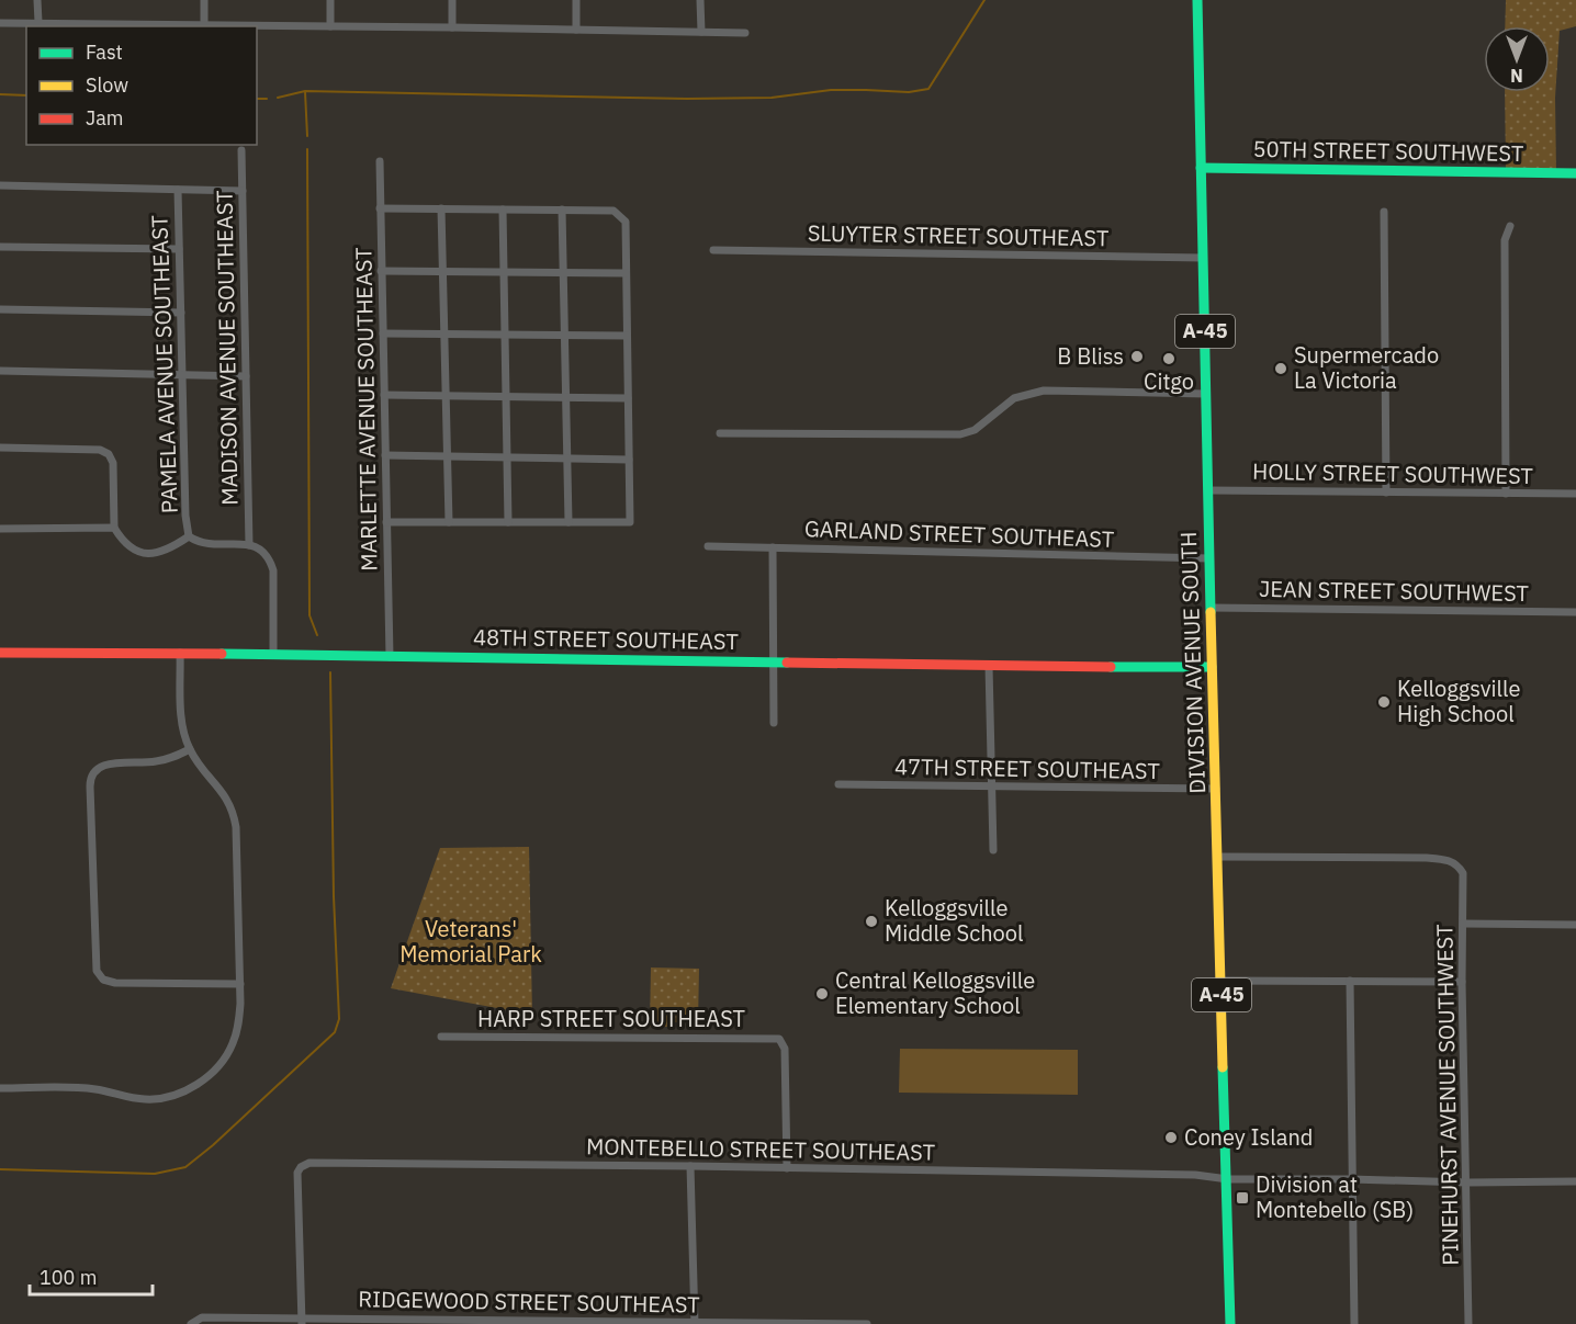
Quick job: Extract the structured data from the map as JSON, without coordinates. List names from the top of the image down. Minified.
{"streets":{"street":["50TH STREET SOUTHWEST","SLUYTER STREET SOUTHEAST","A-45","MADISON AVENUE SOUTHEAST","PAMELA AVENUE SOUTHEAST","MARLETTE AVENUE SOUTHEAST","HOLLY STREET SOUTHWEST","GARLAND STREET SOUTHEAST","JEAN STREET SOUTHWEST","48TH STREET SOUTHEAST","DIVISION AVENUE SOUTH","47TH STREET SOUTHEAST","HARP STREET SOUTHEAST","PINEHURST AVENUE SOUTHWEST","MONTEBELLO STREET SOUTHEAST","RIDGEWOOD STREET SOUTHEAST"]},"crossings":[["50TH STREET SOUTHWEST","DIVISION AVENUE SOUTH"],["SLUYTER STREET SOUTHEAST","DIVISION AVENUE SOUTH"],["MARLETTE AVENUE SOUTHEAST","48TH STREET SOUTHEAST"],["HOLLY STREET SOUTHWEST","DIVISION AVENUE SOUTH"],["GARLAND STREET SOUTHEAST","DIVISION AVENUE SOUTH"],["JEAN STREET SOUTHWEST","DIVISION AVENUE SOUTH"],["48TH STREET SOUTHEAST","DIVISION AVENUE SOUTH"],["DIVISION AVENUE SOUTH","47TH STREET SOUTHEAST"],["DIVISION AVENUE SOUTH","PINEHURST AVENUE SOUTHWEST"],["DIVISION AVENUE SOUTH","MONTEBELLO STREET SOUTHEAST"],["HARP STREET SOUTHEAST","MONTEBELLO STREET SOUTHEAST"],["PINEHURST AVENUE SOUTHWEST","MONTEBELLO STREET SOUTHEAST"],["MONTEBELLO STREET SOUTHEAST","RIDGEWOOD STREET SOUTHEAST"]],"parks":["Veterans' Memorial Park"],"places":{"other":["B Bliss","Citgo","Supermercado La Victoria","Kelloggsville High School","Kelloggsville Middle School","Central Kelloggsville Elementary School","Coney Island"],"transit":["Division at Montebello (SB)"]},"legend":["Fast","Slow","Jam"],"scale_bar":"100 m","north":"bottom"}
